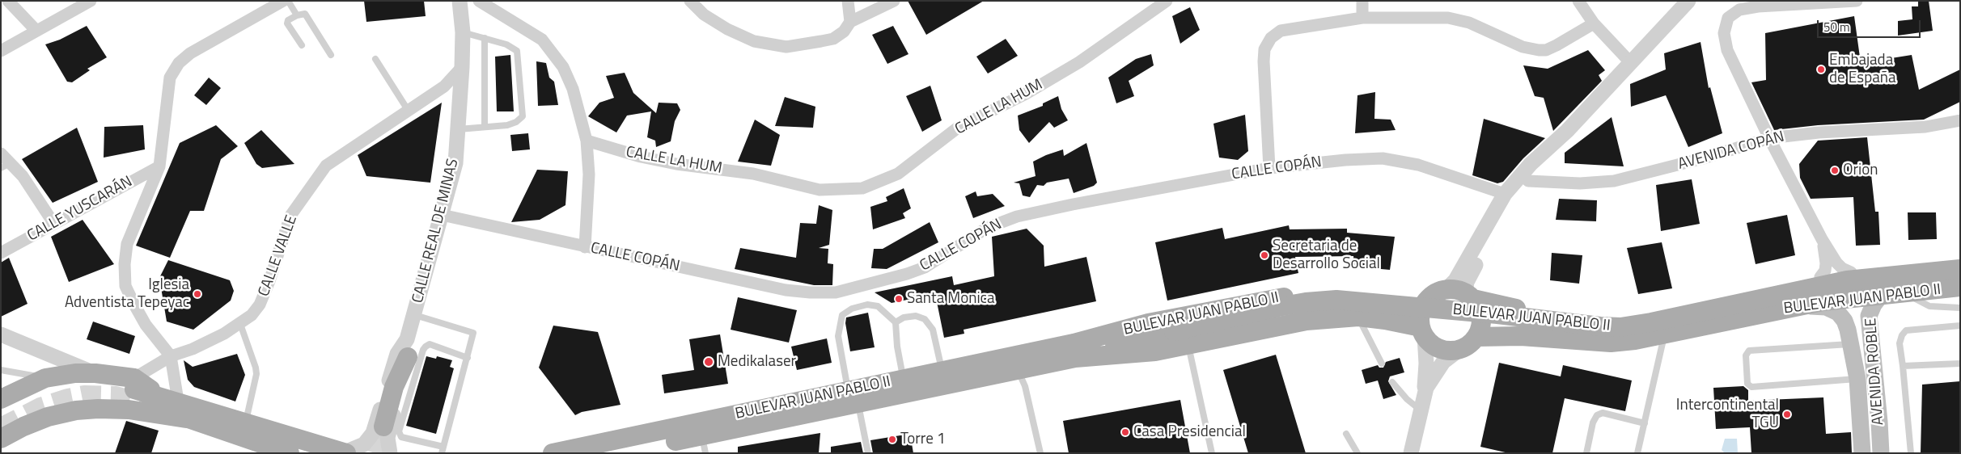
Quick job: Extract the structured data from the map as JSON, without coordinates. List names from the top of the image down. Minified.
{"streets":{"main road":["BULEVAR JUAN PABLO II","AVENIDA ROBLE"],"street":["CALLE LA HUM","AVENIDA COPÁN","CALLE COPÁN","CALLE YUSCARÁN","CALLE REAL DE MINAS","CALLE VALLE"]},"crossings":[["CALLE COPÁN","CALLE REAL DE MINAS"],["CALLE REAL DE MINAS","CALLE VALLE"],["BULEVAR JUAN PABLO II","AVENIDA ROBLE"]],"places":["Embajada de España","Orion","Secretaria de Desarrollo Social","Iglesia Adventista Tepeyac","Santa Monica","Medikalaser","Intercontinental TGU","Casa Presidencial","Torre 1"],"scale_bar":"50 m"}
